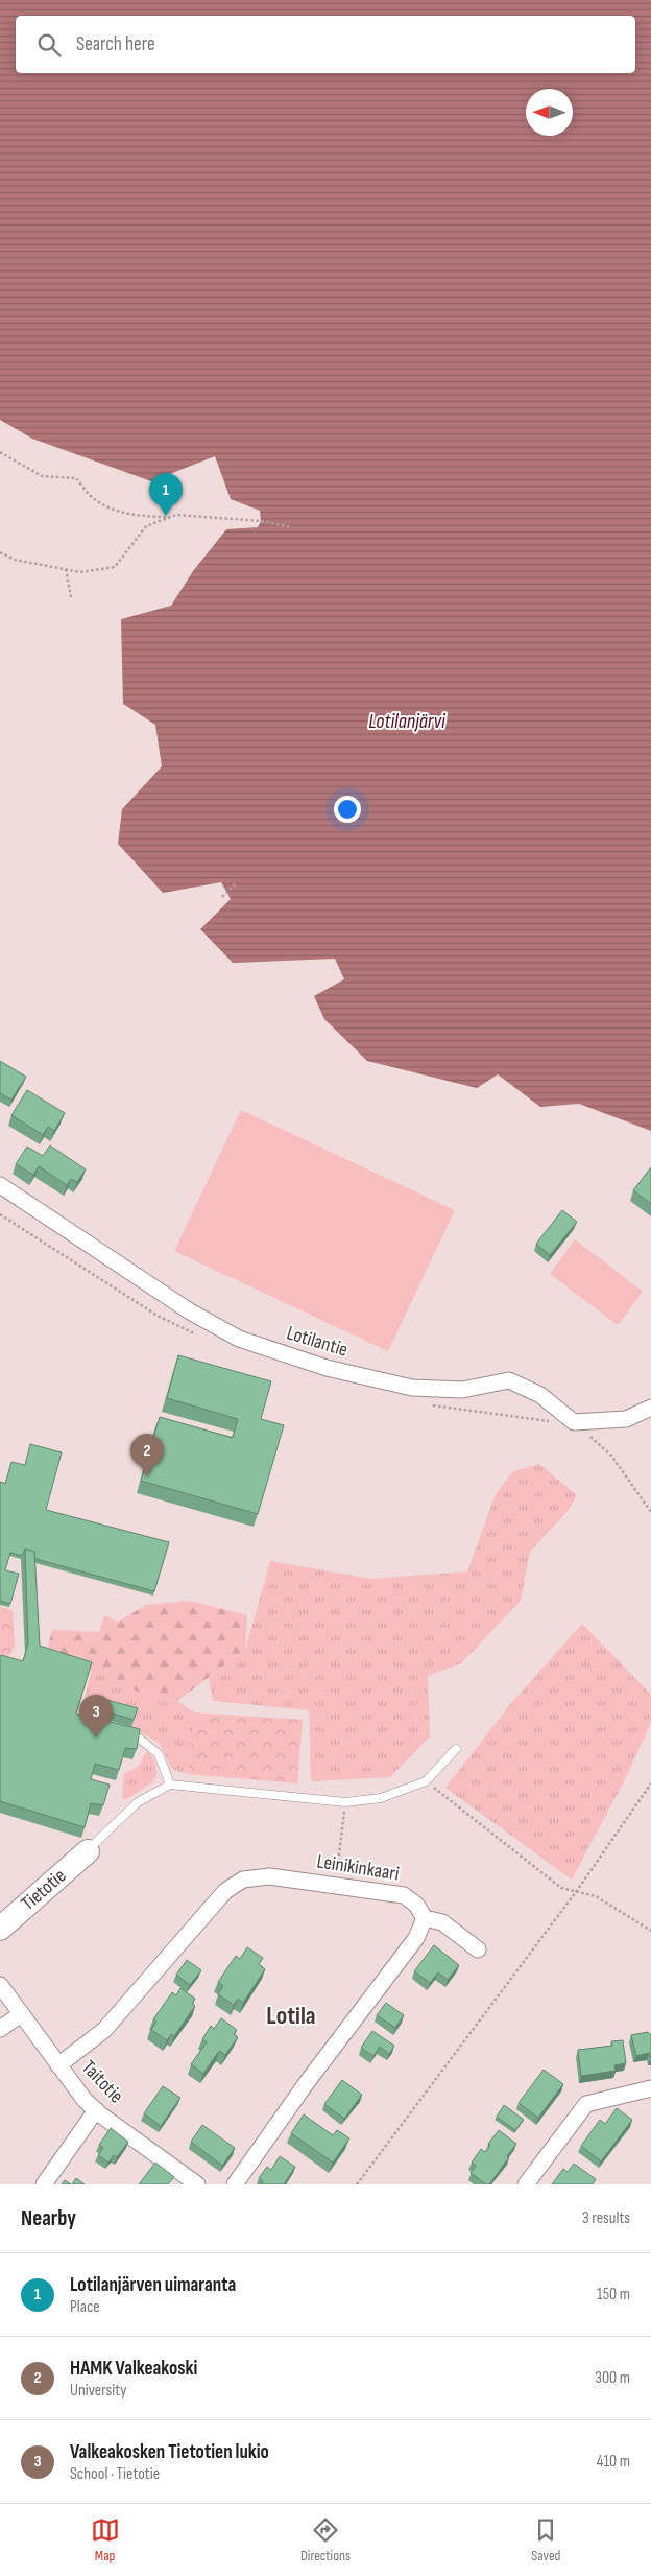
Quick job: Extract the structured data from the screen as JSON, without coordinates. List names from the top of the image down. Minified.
{"streets":{"street":["Lotilantie","Leinikinkaari","Tietotie","Taitotie"]},"crossings":[["Leinikinkaari","Taitotie"]],"districts":["Lotila"],"water":["Lotilanjärvi"],"north":"left","page":{"search":"Search here","pins":["1","2","3"],"heading":["Nearby","3 results"],"list":[{"mark":"1","name":"Lotilanjärven uimaranta","note":"Place","value":"150 m"},{"mark":"2","name":"HAMK Valkeakoski","note":"University","value":"300 m"},{"mark":"3","name":"Valkeakosken Tietotien lukio","note":"School · Tietotie","value":"410 m"}],"nav":["Map","Directions","Saved"]}}
